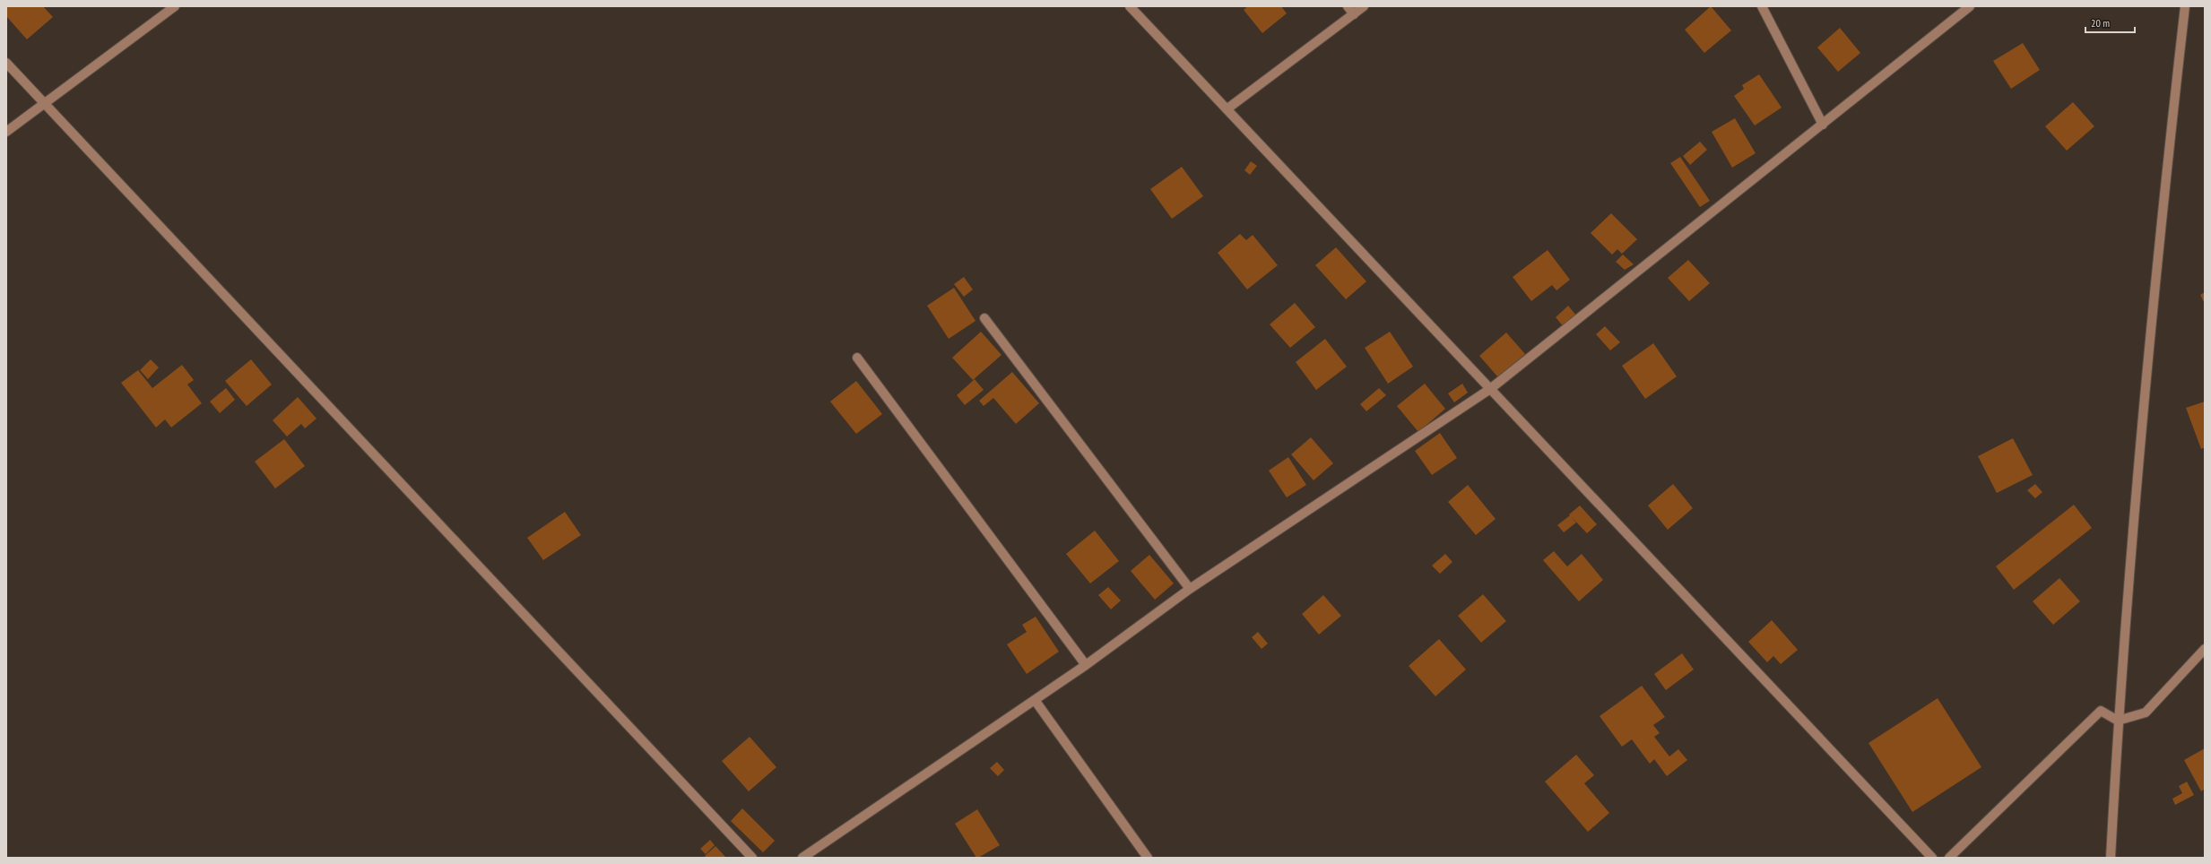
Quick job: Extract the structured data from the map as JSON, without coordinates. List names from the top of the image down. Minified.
{"scale_bar":"20 m"}
